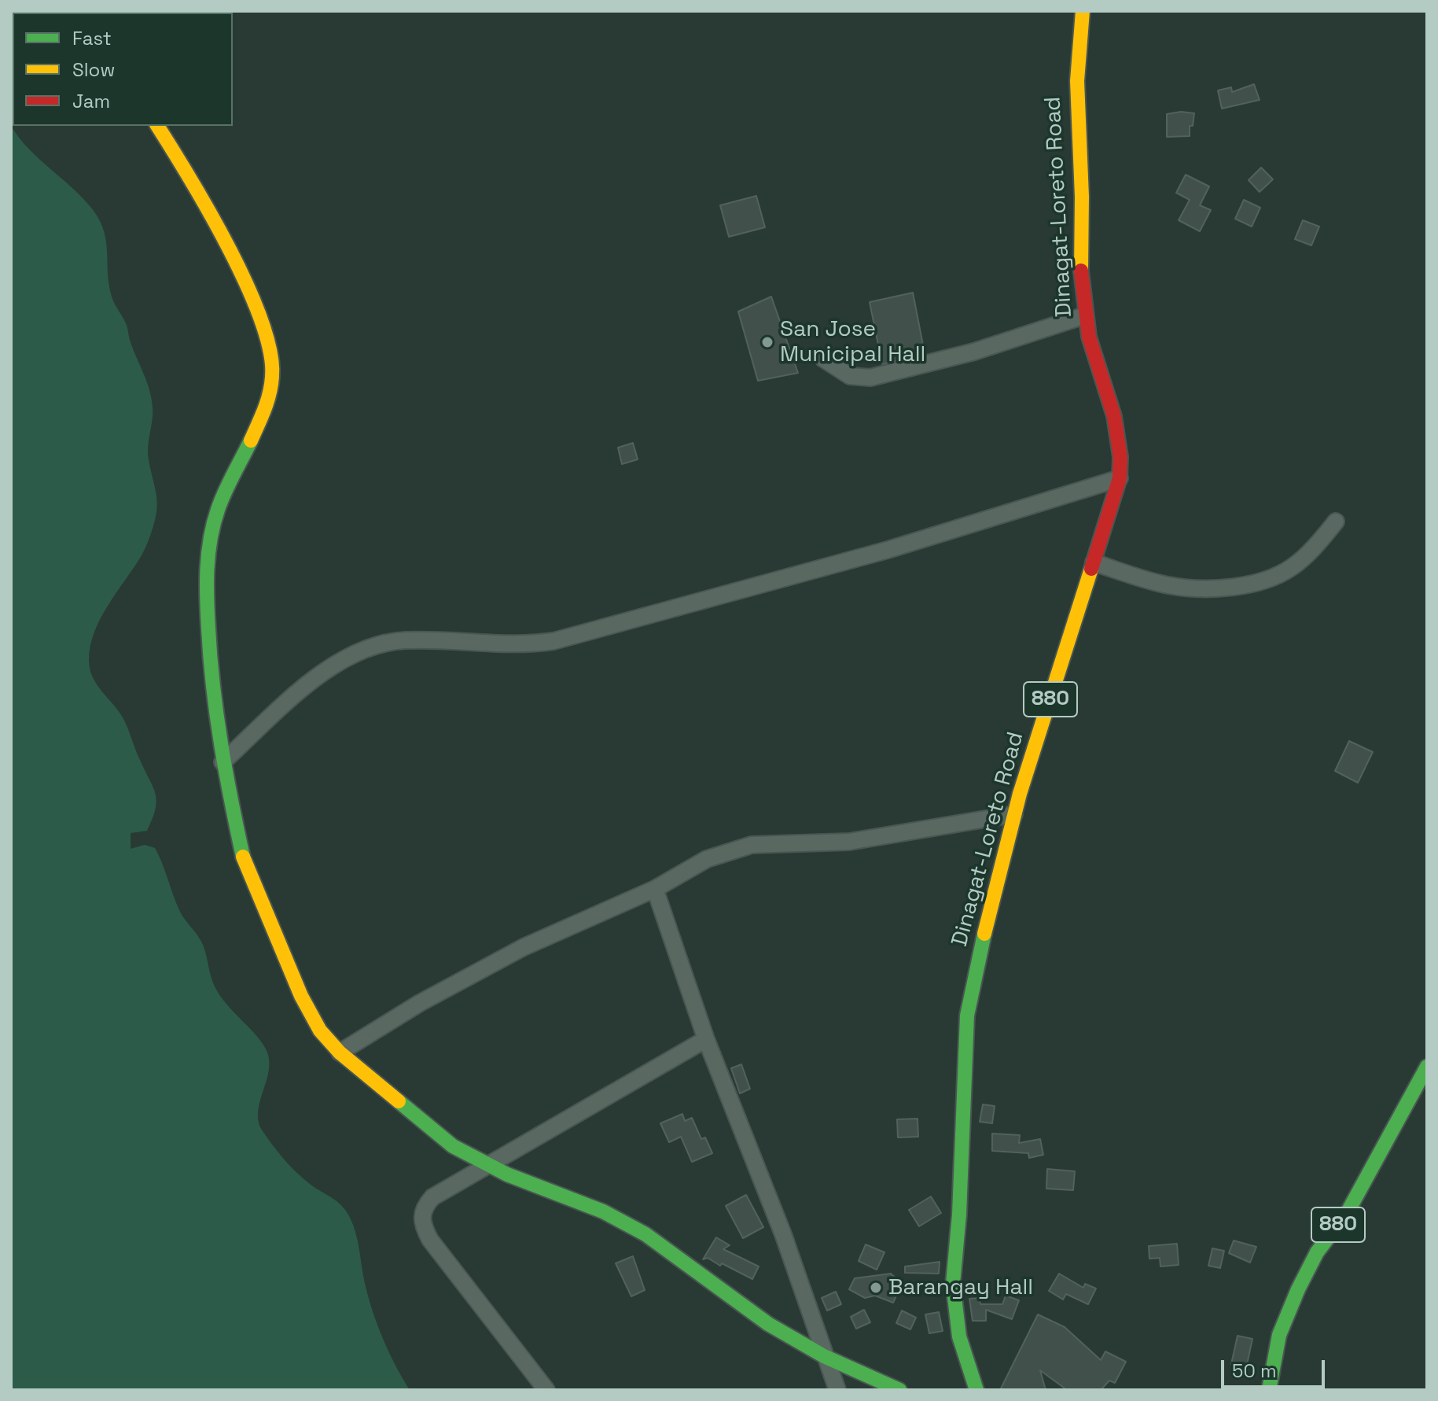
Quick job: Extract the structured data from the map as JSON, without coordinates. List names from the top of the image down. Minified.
{"streets":{"main road":["Dinagat-Loreto Road","880"]},"places":["San Jose Municipal Hall","Barangay Hall"],"legend":["Fast","Slow","Jam"],"scale_bar":"50 m"}
